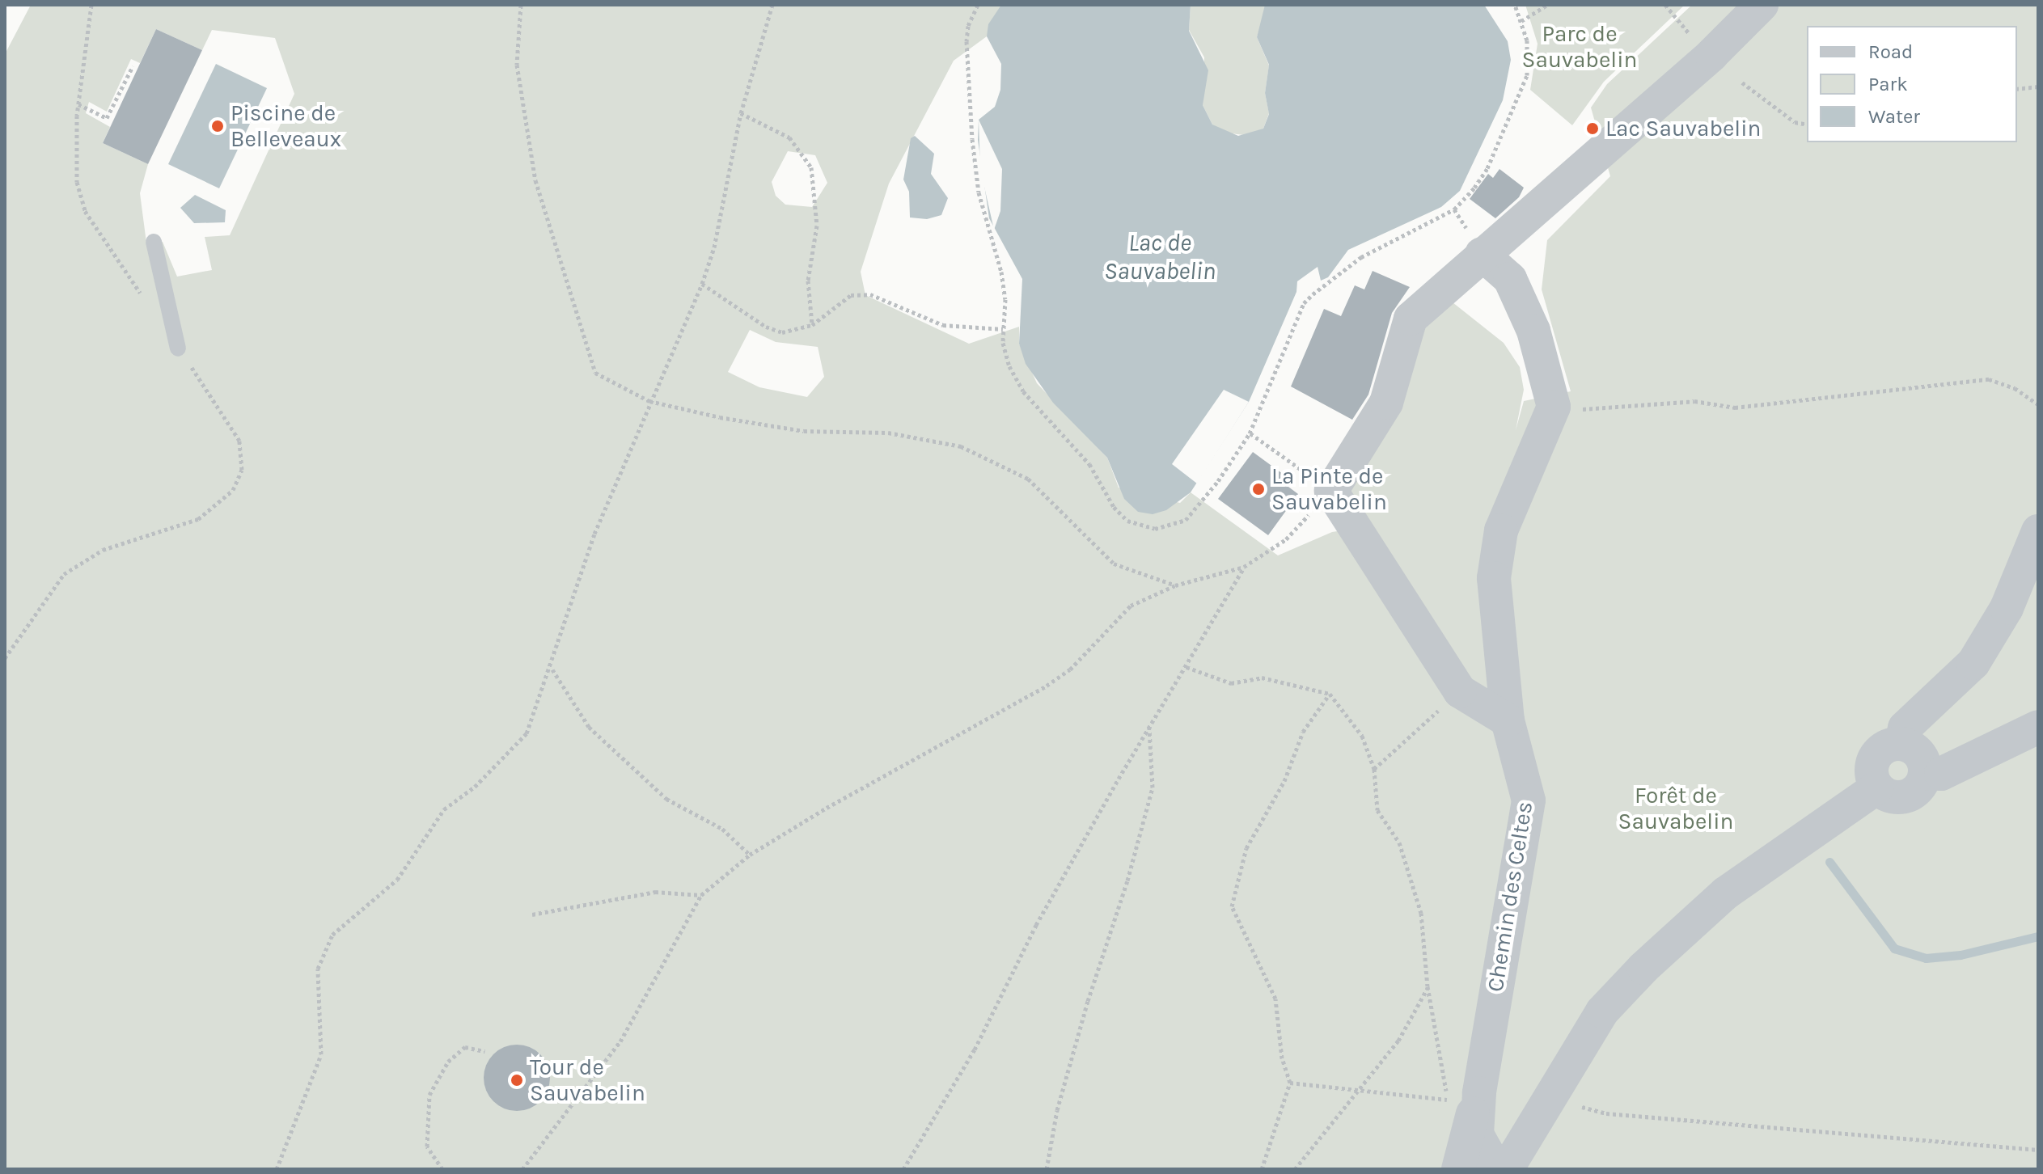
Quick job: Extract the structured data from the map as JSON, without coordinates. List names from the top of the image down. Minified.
{"streets":{"street":["Chemin des Celtes"]},"water":["Lac de Sauvabelin"],"parks":["Parc de Sauvabelin","Forêt de Sauvabelin"],"places":["Piscine de Belleveaux","Lac Sauvabelin","La Pinte de Sauvabelin","Tour de Sauvabelin"],"legend":["Road","Park","Water"]}
